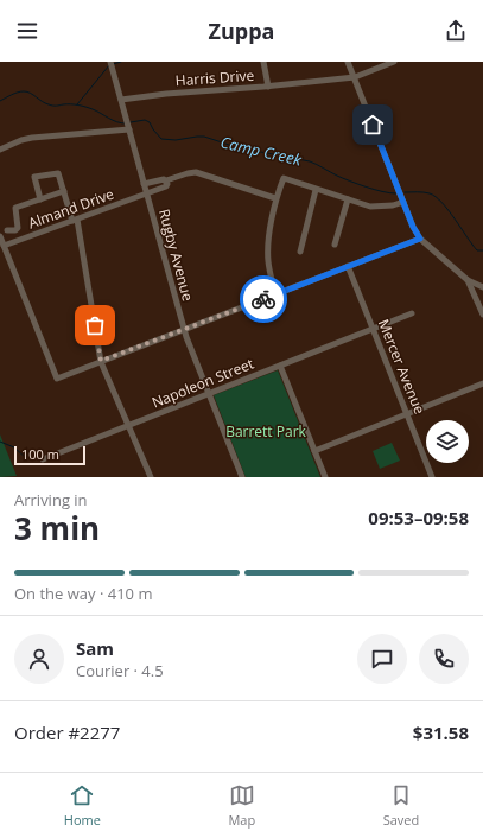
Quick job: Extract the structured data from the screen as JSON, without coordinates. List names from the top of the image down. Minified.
{"streets":{"street":["Harris Drive","Almand Drive","Rugby Avenue","Mercer Avenue","Napoleon Street"]},"crossings":[["Harris Drive","Rugby Avenue"],["Almand Drive","Rugby Avenue"],["Rugby Avenue","Napoleon Street"],["Mercer Avenue","Napoleon Street"]],"water":["Camp Creek"],"parks":["Barrett Park"],"scale_bar":"100 m","page":{"header":"Zuppa","scale":"100 m","heading":["3 min","Arriving in","09:53–09:58"],"panel":["Sam","Courier · 4.5","Order #2277","$31.58"],"bar":"On the way · 410 m","tabs":["Home","Map","Saved"]}}
